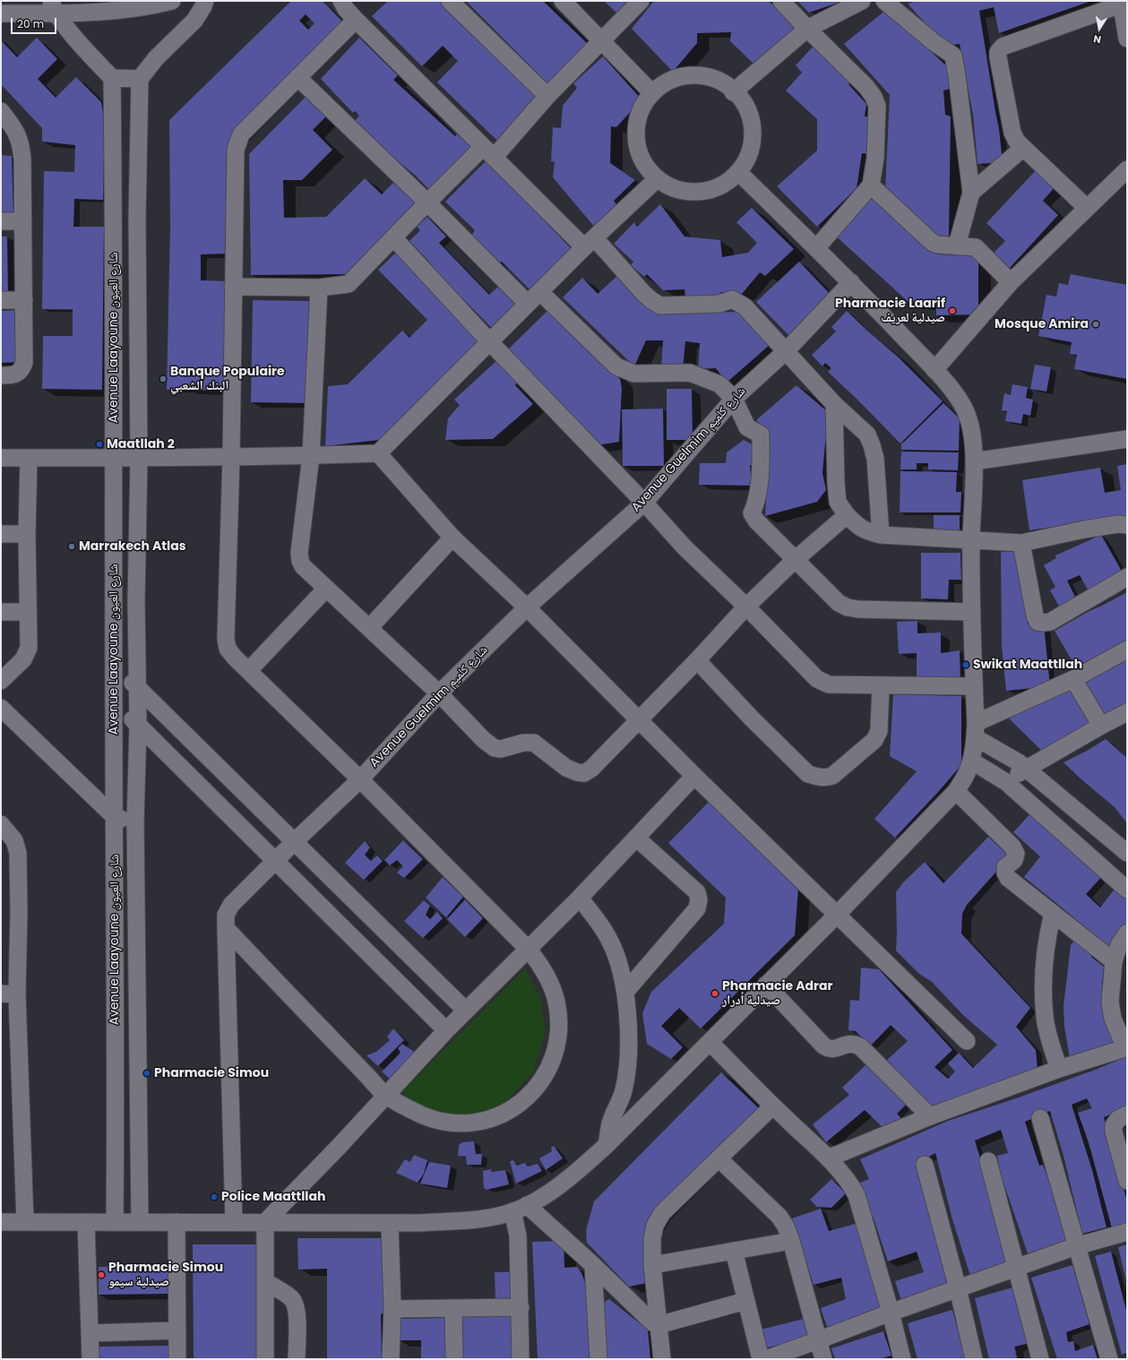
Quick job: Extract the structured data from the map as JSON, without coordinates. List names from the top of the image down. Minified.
{"streets":{"street":["Avenue Laayoune شارع العيون","Avenue Guelmim شارع كلميم"]},"places":["Pharmacie Laarif صيدلية لعريف","Mosque Amira","Banque Populaire البنك الشعبي","Maatllah 2","Marrakech Atlas","Swikat Maattllah","Pharmacie Adrar صيدلية أدرار","Pharmacie Simou","Police Maattllah","Pharmacie Simou صيدلية سيمو"],"scale_bar":"20 m","north":"bottom"}
